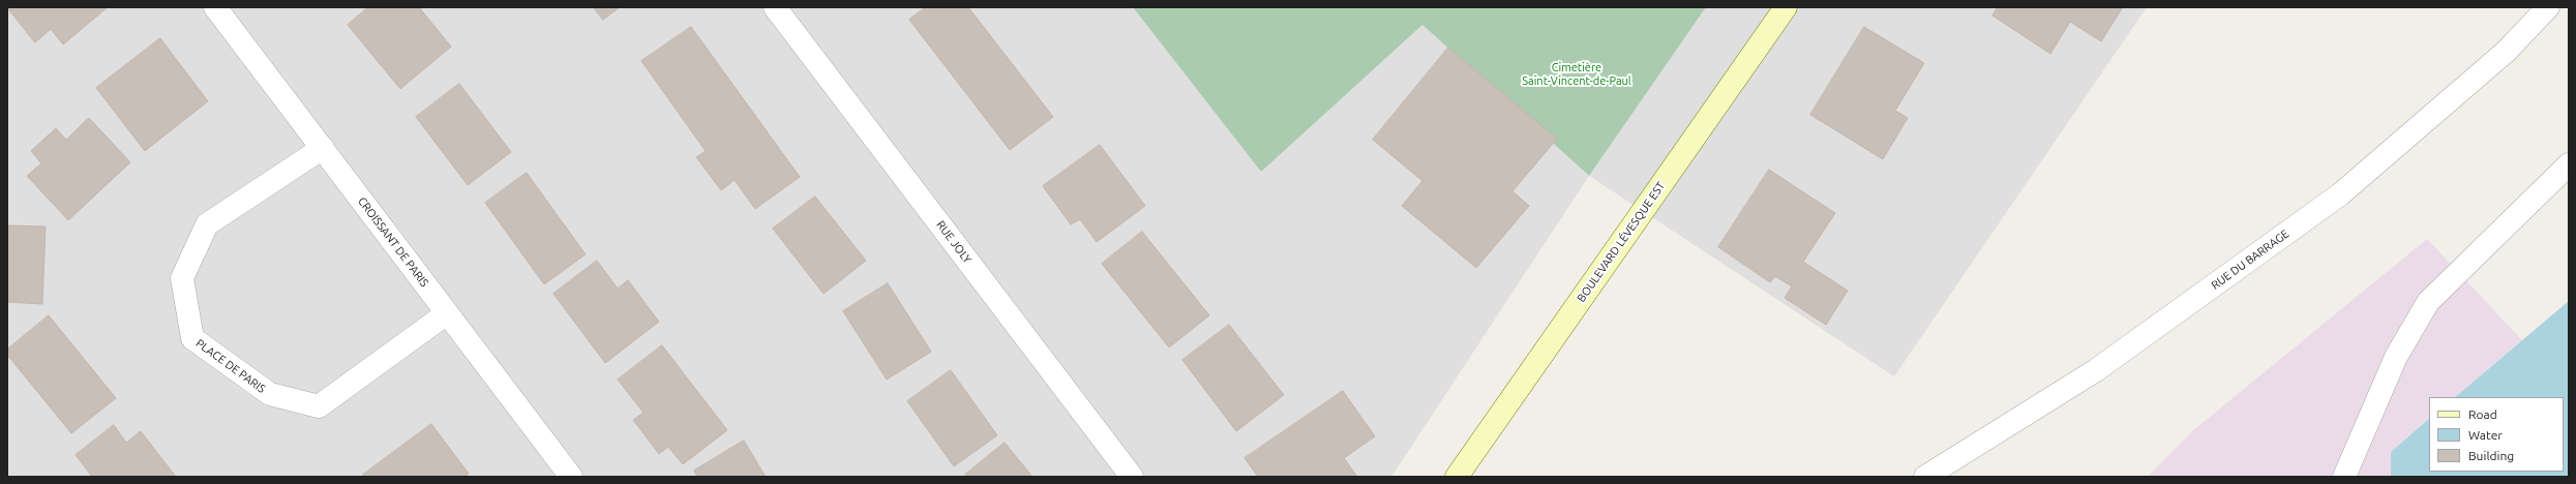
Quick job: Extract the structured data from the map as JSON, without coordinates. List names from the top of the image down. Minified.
{"streets":{"street":["CROISSANT DE PARIS","RUE JOLY","BOULEVARD LÉVESQUE EST","RUE DU BARRAGE","PLACE DE PARIS"]},"crossings":[["CROISSANT DE PARIS","PLACE DE PARIS"]],"parks":["Cimetière Saint-Vincent-de-Paul"],"legend":["Road","Water","Building"]}
